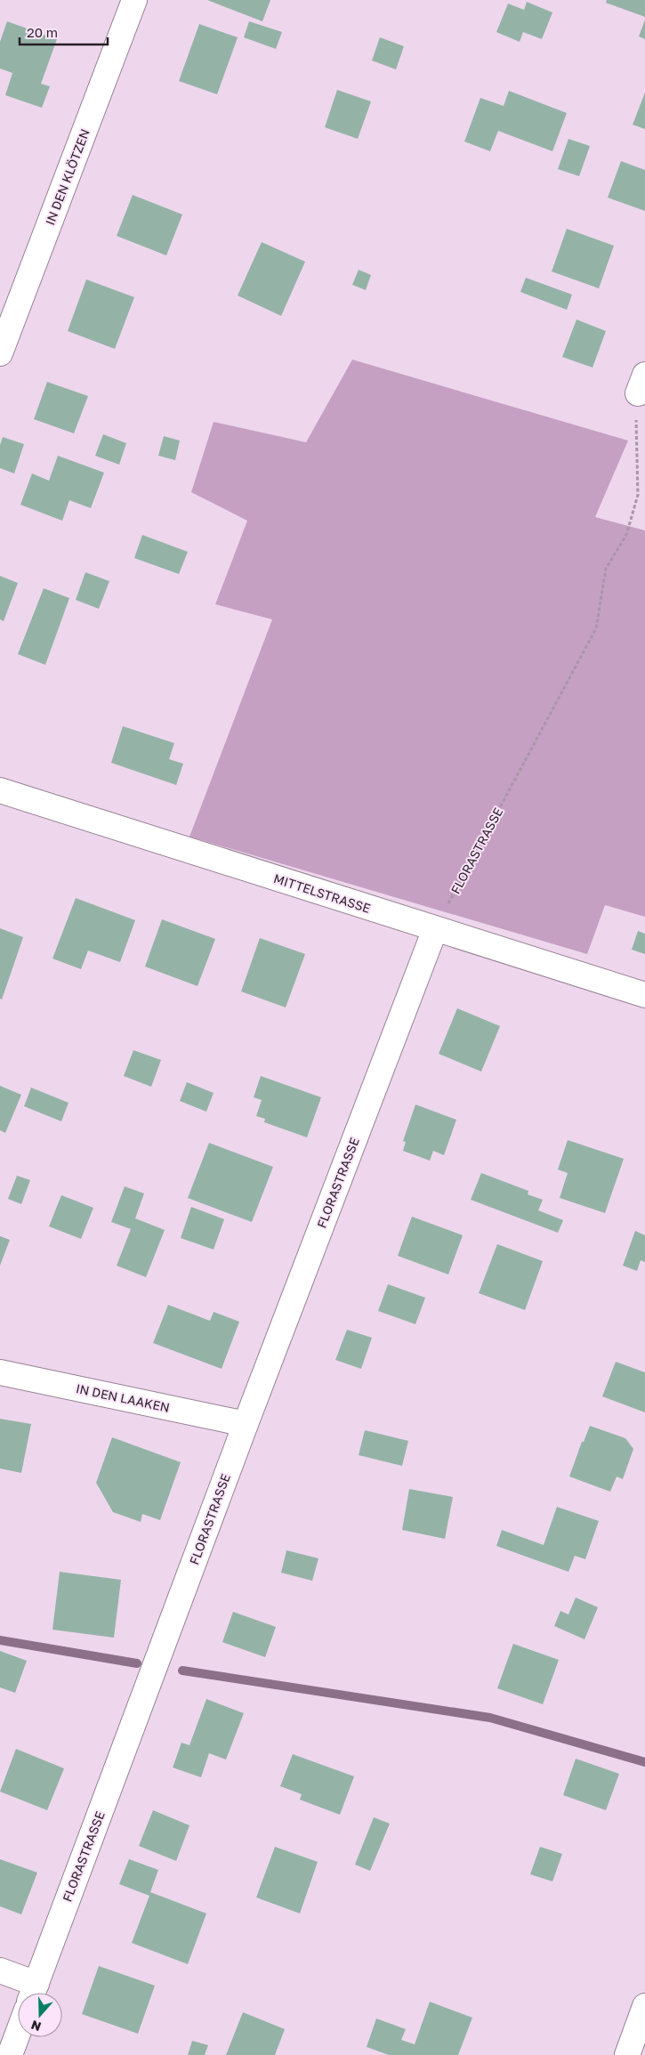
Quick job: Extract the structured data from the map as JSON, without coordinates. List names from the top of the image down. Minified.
{"streets":{"street":["IN DEN KLÖTZEN","FLORASTRASSE","MITTELSTRASSE","IN DEN LAAKEN"]},"crossings":[["FLORASTRASSE","MITTELSTRASSE"],["FLORASTRASSE","IN DEN LAAKEN"]],"scale_bar":"20 m","north":"bottom"}
